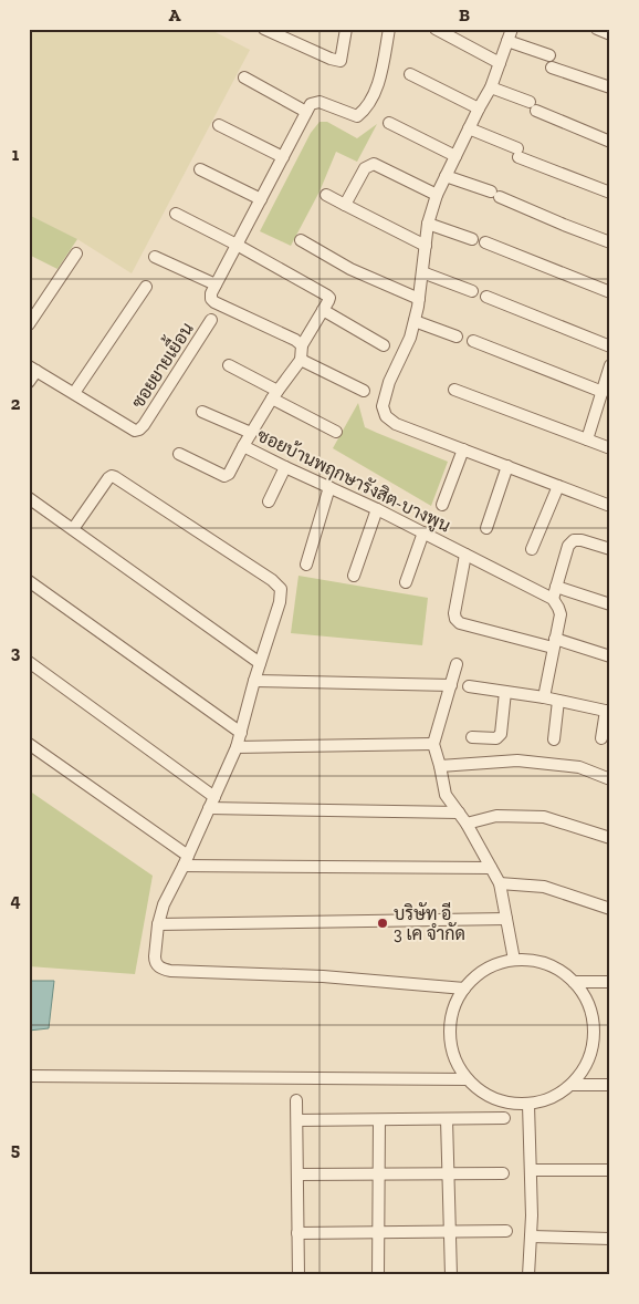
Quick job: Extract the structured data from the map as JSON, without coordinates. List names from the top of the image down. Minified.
{"streets":{"street":["ซอยยายเยื้อน","ซอยบ้านพฤกษารังสิต-บางพูน"]},"places":["บริษัท อี 3 เค จำกัด"],"grid":{"columns":["A","B"],"rows":["1","2","3","4","5"]}}
